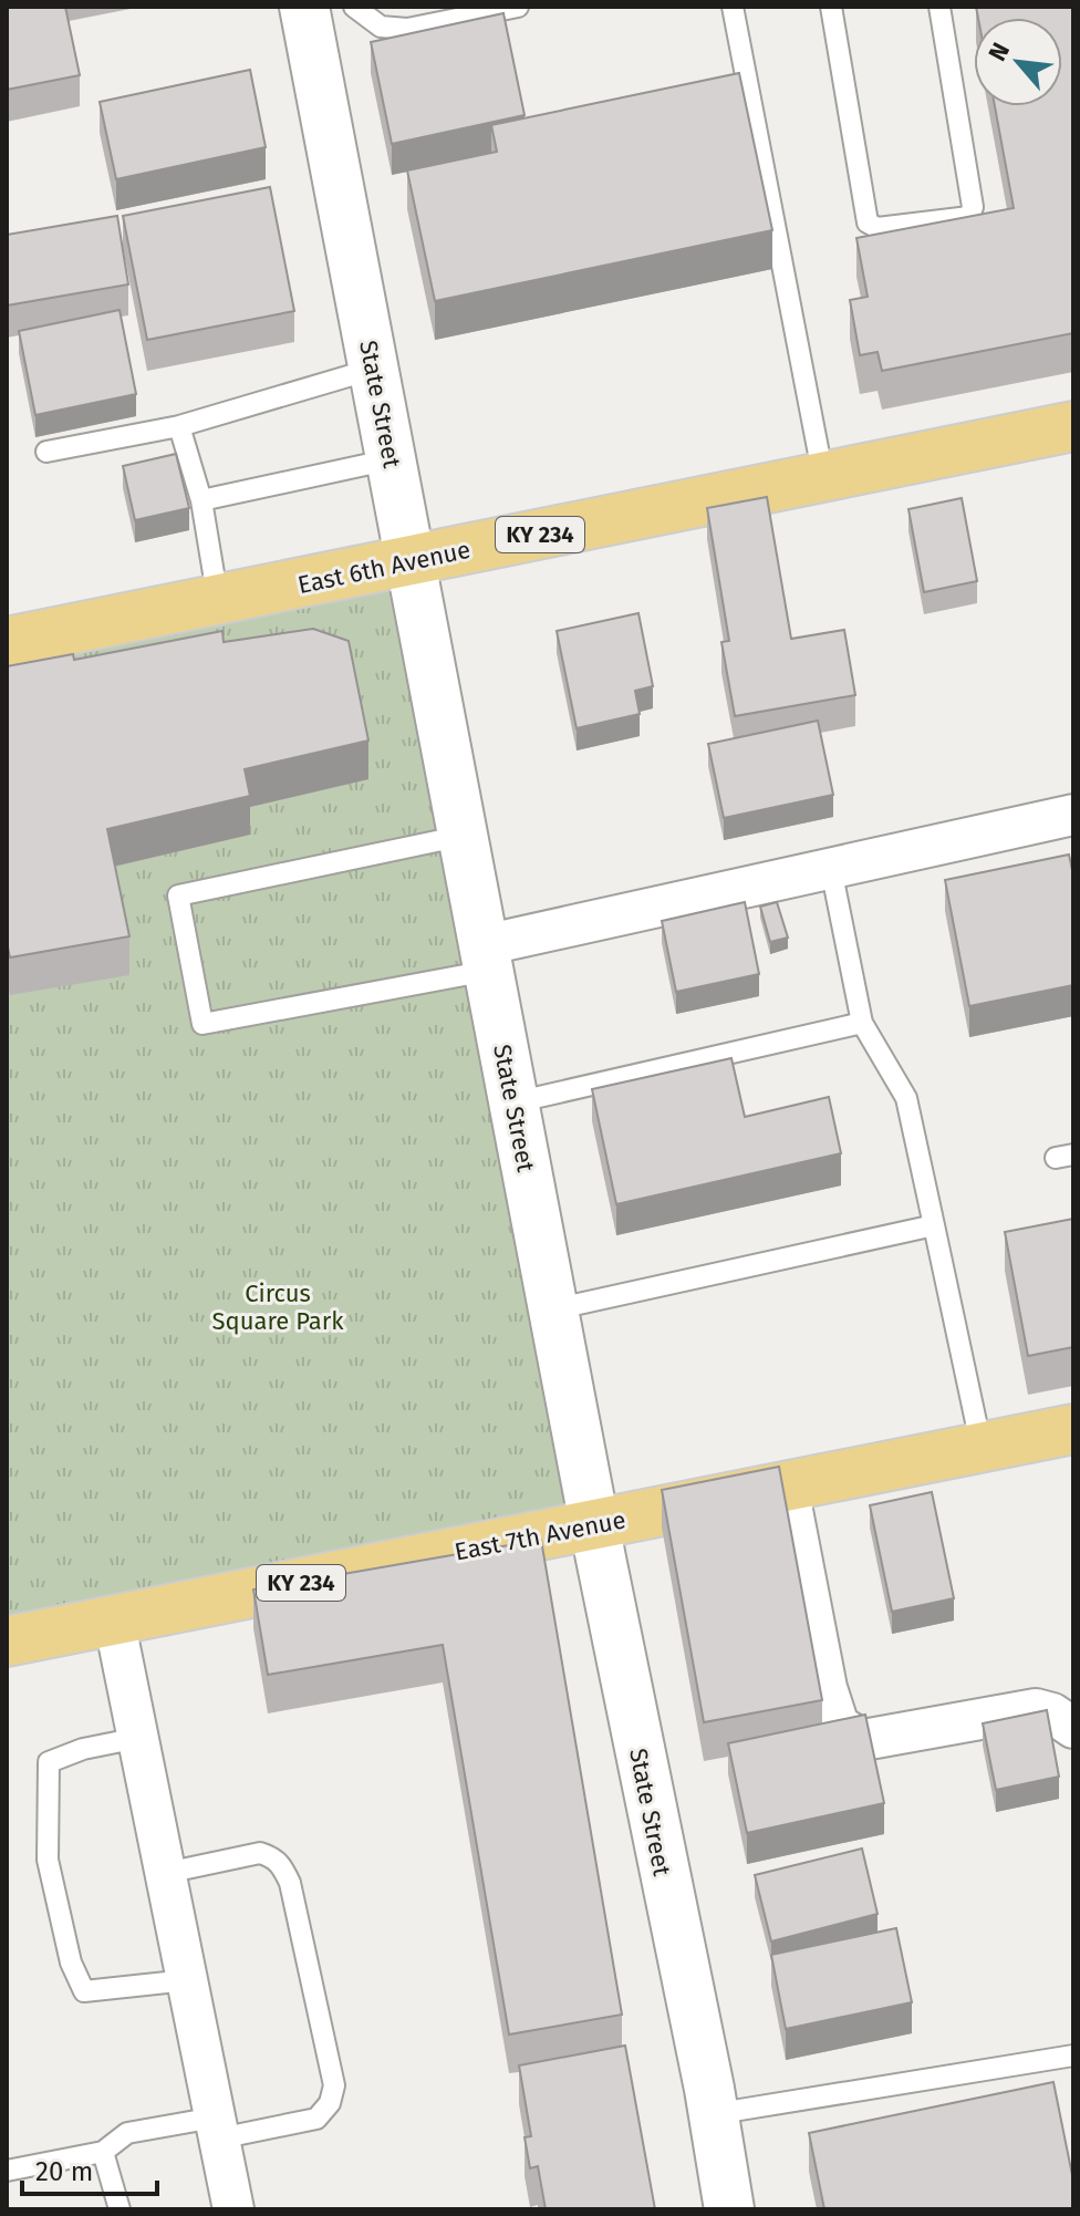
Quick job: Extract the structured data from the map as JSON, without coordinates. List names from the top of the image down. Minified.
{"streets":{"main road":["KY 234","East 6th Avenue","East 7th Avenue"],"street":["State Street"]},"crossings":[["State Street","East 6th Avenue"],["State Street","East 7th Avenue"]],"parks":["Circus Square Park"],"scale_bar":"20 m","north":"top left"}
